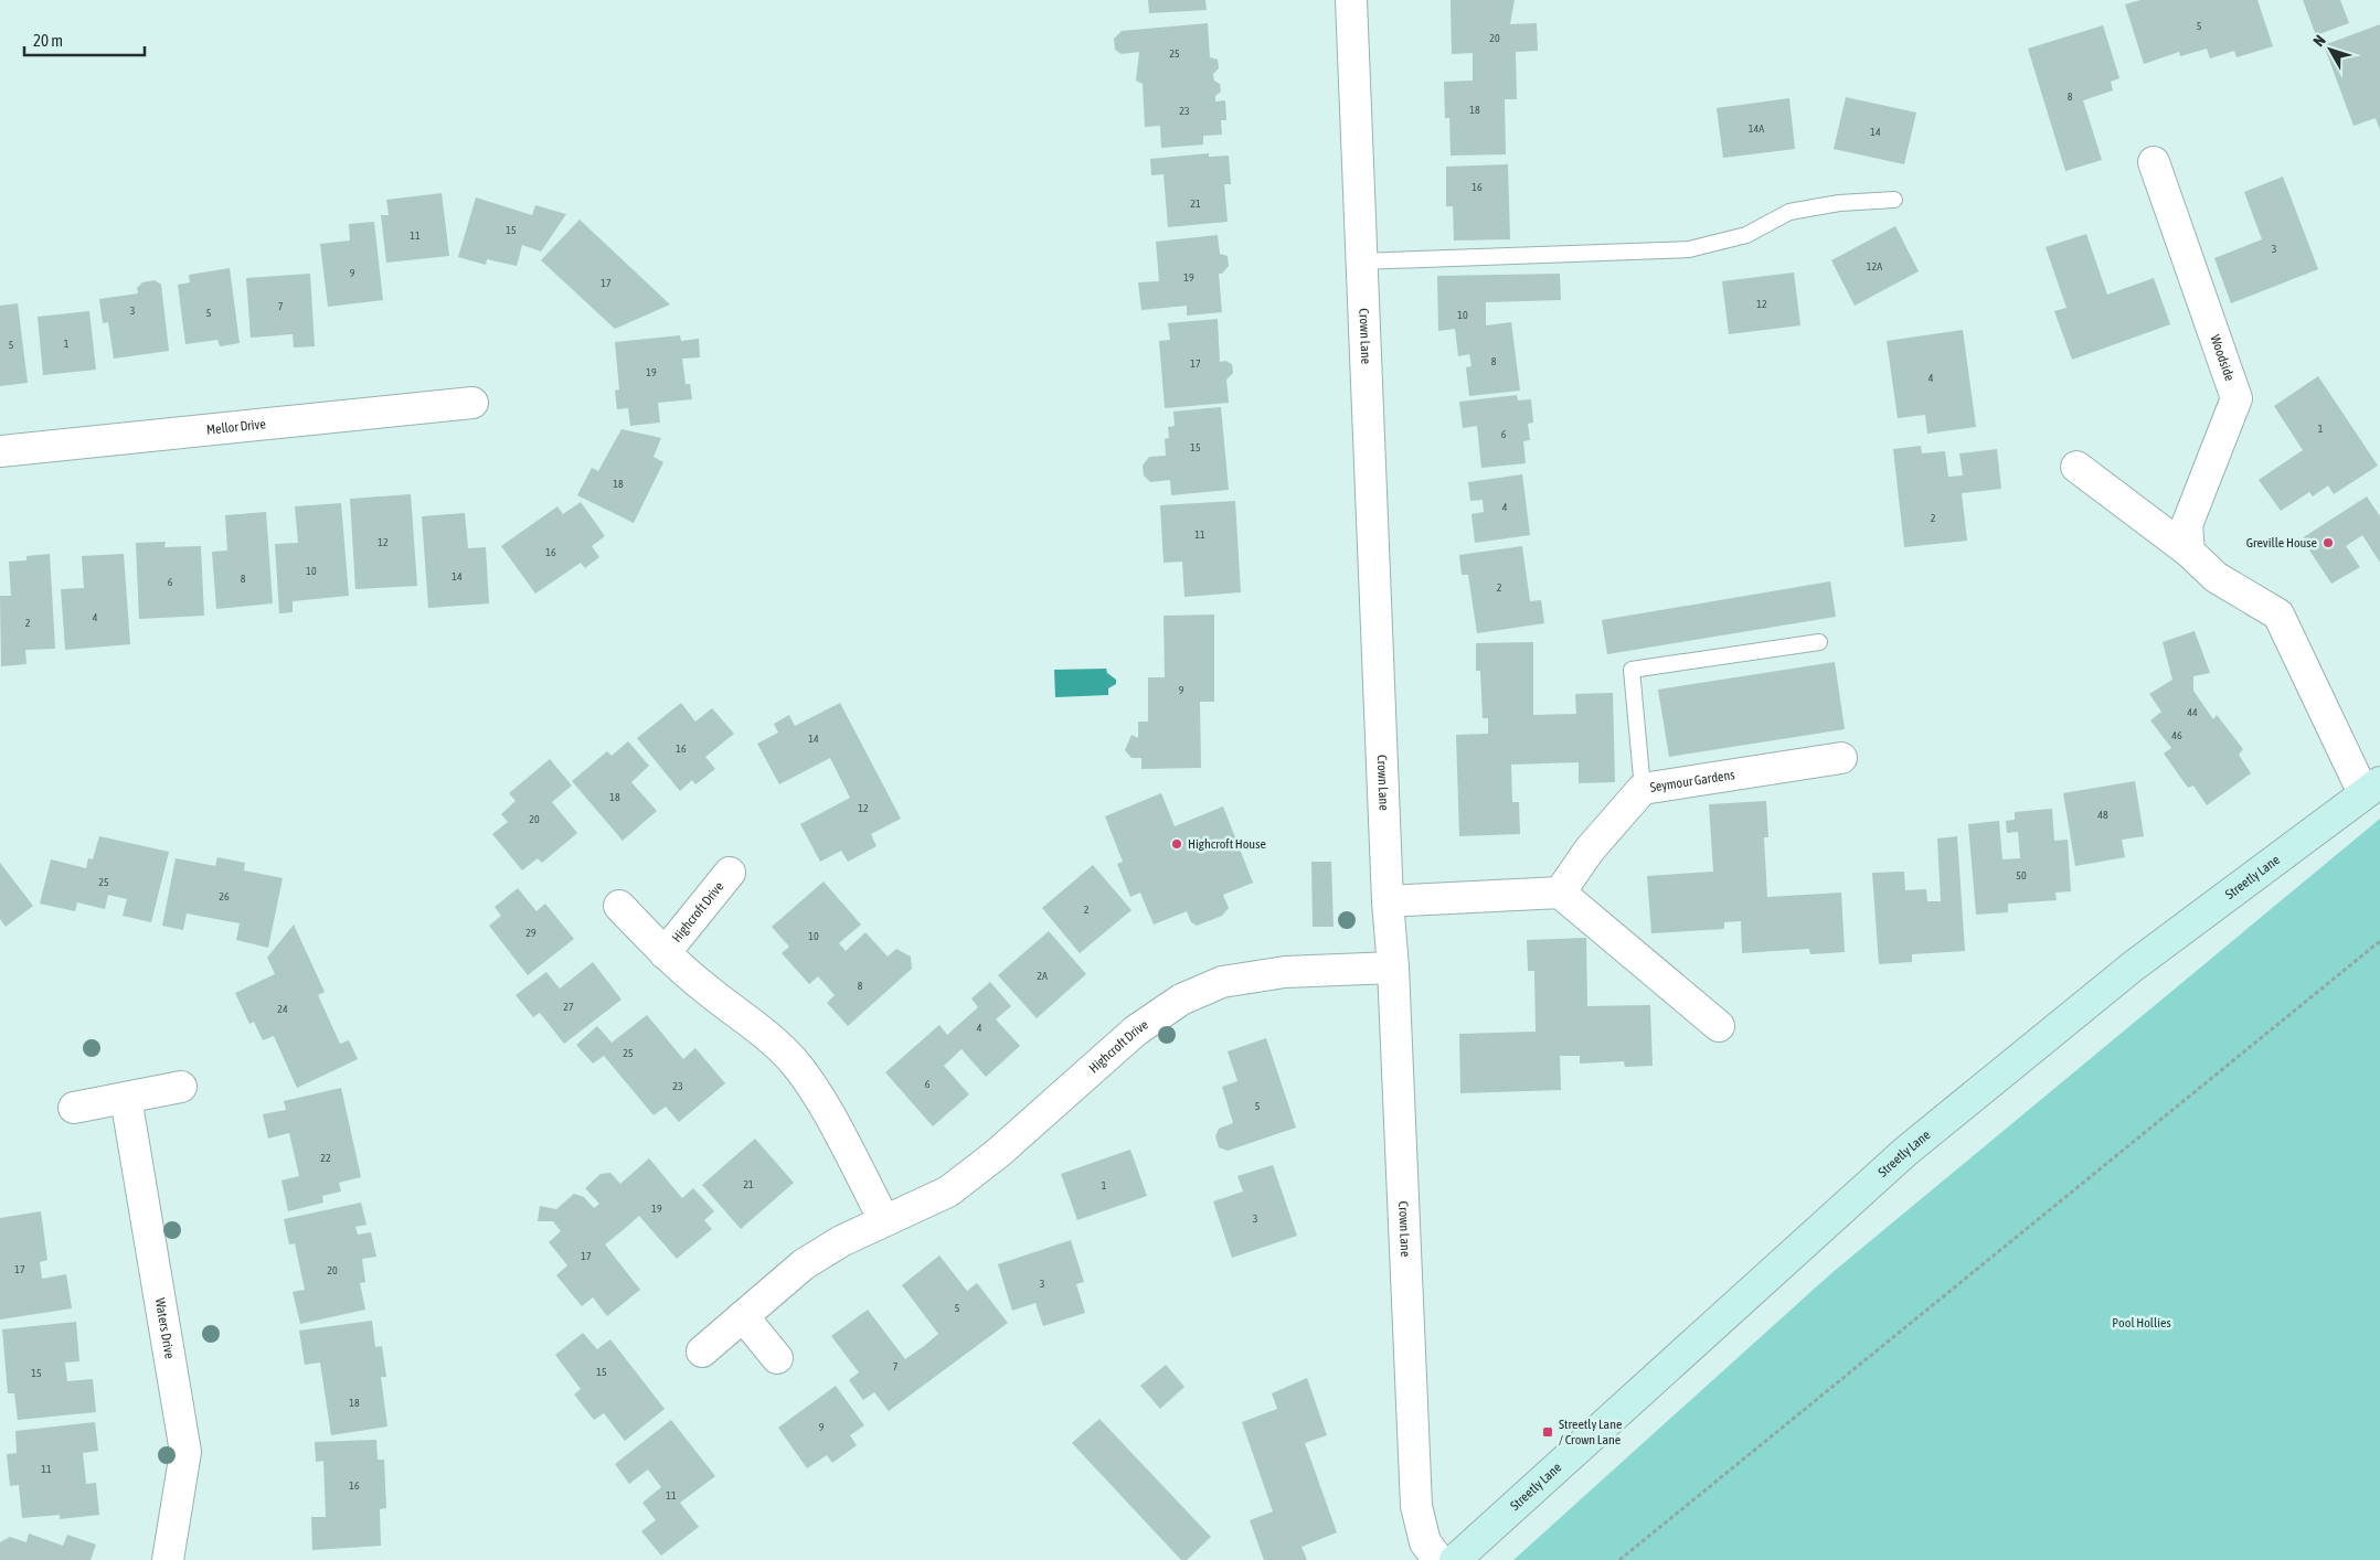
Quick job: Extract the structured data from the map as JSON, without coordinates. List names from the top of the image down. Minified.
{"streets":{"main road":["Streetly Lane"],"street":["Crown Lane","Woodside","Mellor Drive","Seymour Gardens","Highcroft Drive","Waters Drive"]},"crossings":[["Crown Lane","Highcroft Drive"]],"parks":["Pool Hollies"],"places":{"other":["Greville House","Highcroft House"],"transit":["Streetly Lane / Crown Lane"]},"house_numbers":["5","20","25","8","18","23","14A","14","16","21","15","11","3","12A","9","19","17","12","7","3","5","10","1","5","8","17","19","4","1","6","15","18","4","2","11","12","16","10","14","8","6","2","4","2","9","44","46","14","16","18","12","48","20","50","25","26","2","29","10","2A","8","27","24","4","25","6","23","5","22","21","1","19","3","17","17","20","3","5","7","15","15","18","9","11","16","11"],"scale_bar":"20 m","north":"top left"}
